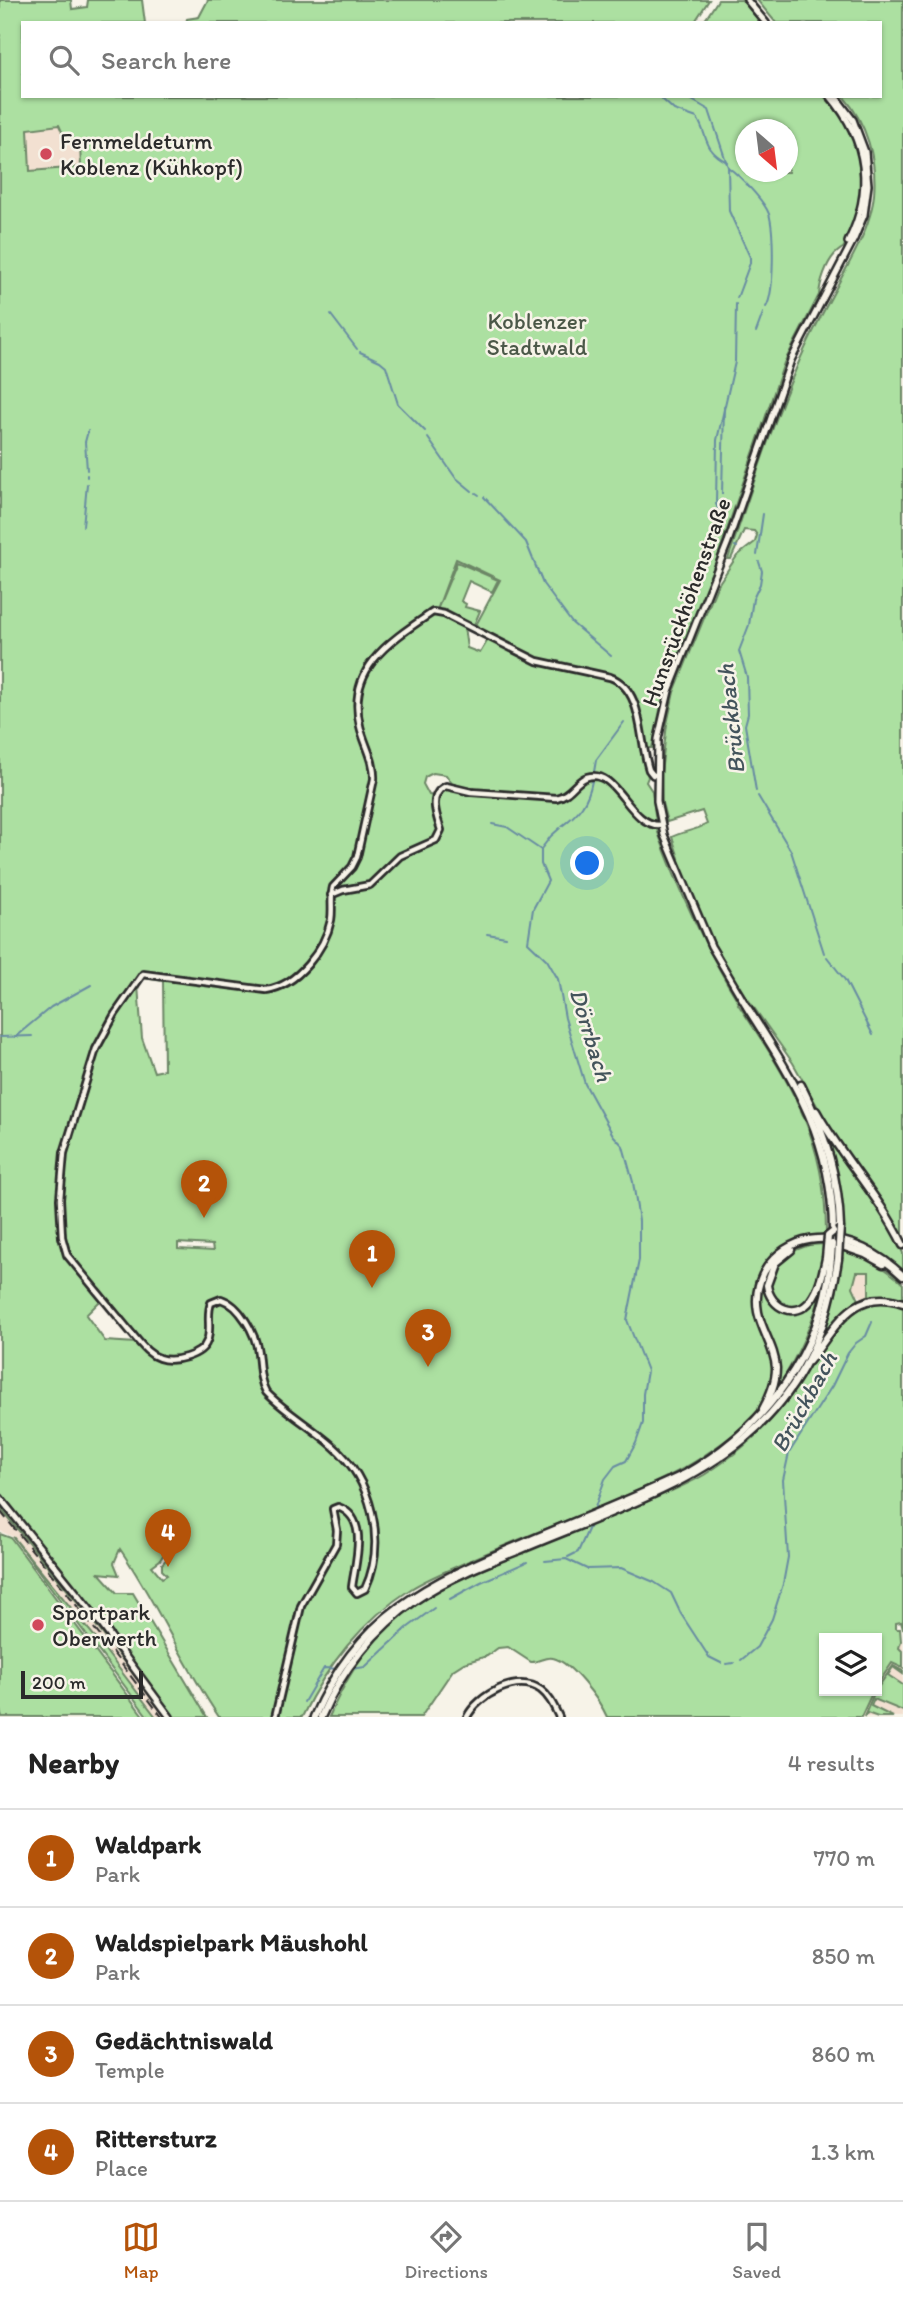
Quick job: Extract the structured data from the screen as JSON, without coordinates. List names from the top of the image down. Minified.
{"streets":{"main road":["Hunsrückhöhenstraße"]},"water":["Brückbach","Dörrbach"],"parks":["Koblenzer Stadtwald"],"places":["Fernmeldeturm Koblenz (Kühkopf)","Sportpark Oberwerth"],"scale_bar":"200 m","north":"bottom right","page":{"search":"Search here","pins":["2","1","3","4"],"scale":"200 m","heading":["Nearby","4 results"],"list":[{"mark":"1","name":"Waldpark","note":"Park","value":"770 m"},{"mark":"2","name":"Waldspielpark Mäushohl","note":"Park","value":"850 m"},{"mark":"3","name":"Gedächtniswald","note":"Temple","value":"860 m"},{"mark":"4","name":"Rittersturz","note":"Place","value":"1.3 km"}],"nav":["Map","Directions","Saved"]}}
